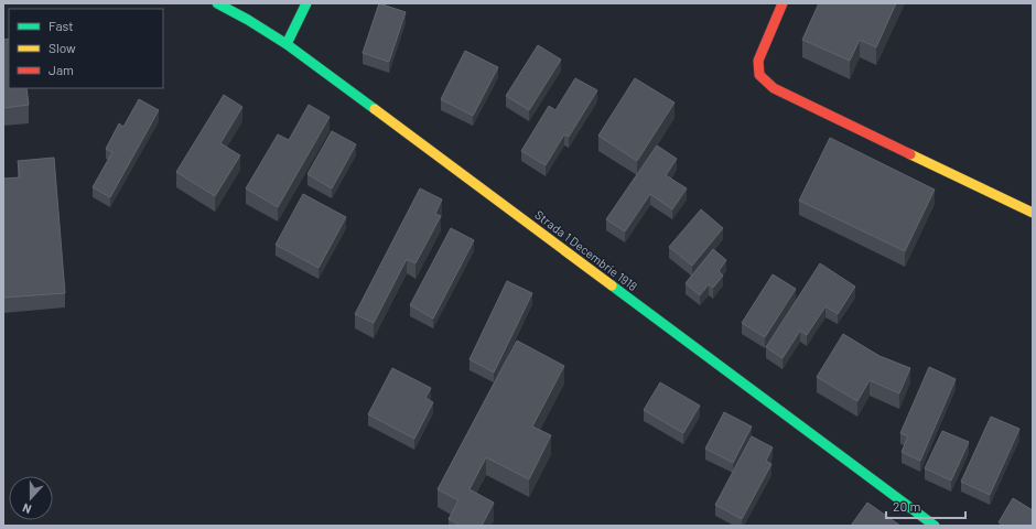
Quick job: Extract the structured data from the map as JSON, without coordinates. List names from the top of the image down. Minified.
{"streets":{"main road":["Strada 1 Decembrie 1918"]},"legend":["Fast","Slow","Jam"],"scale_bar":"20 m","north":"bottom"}
